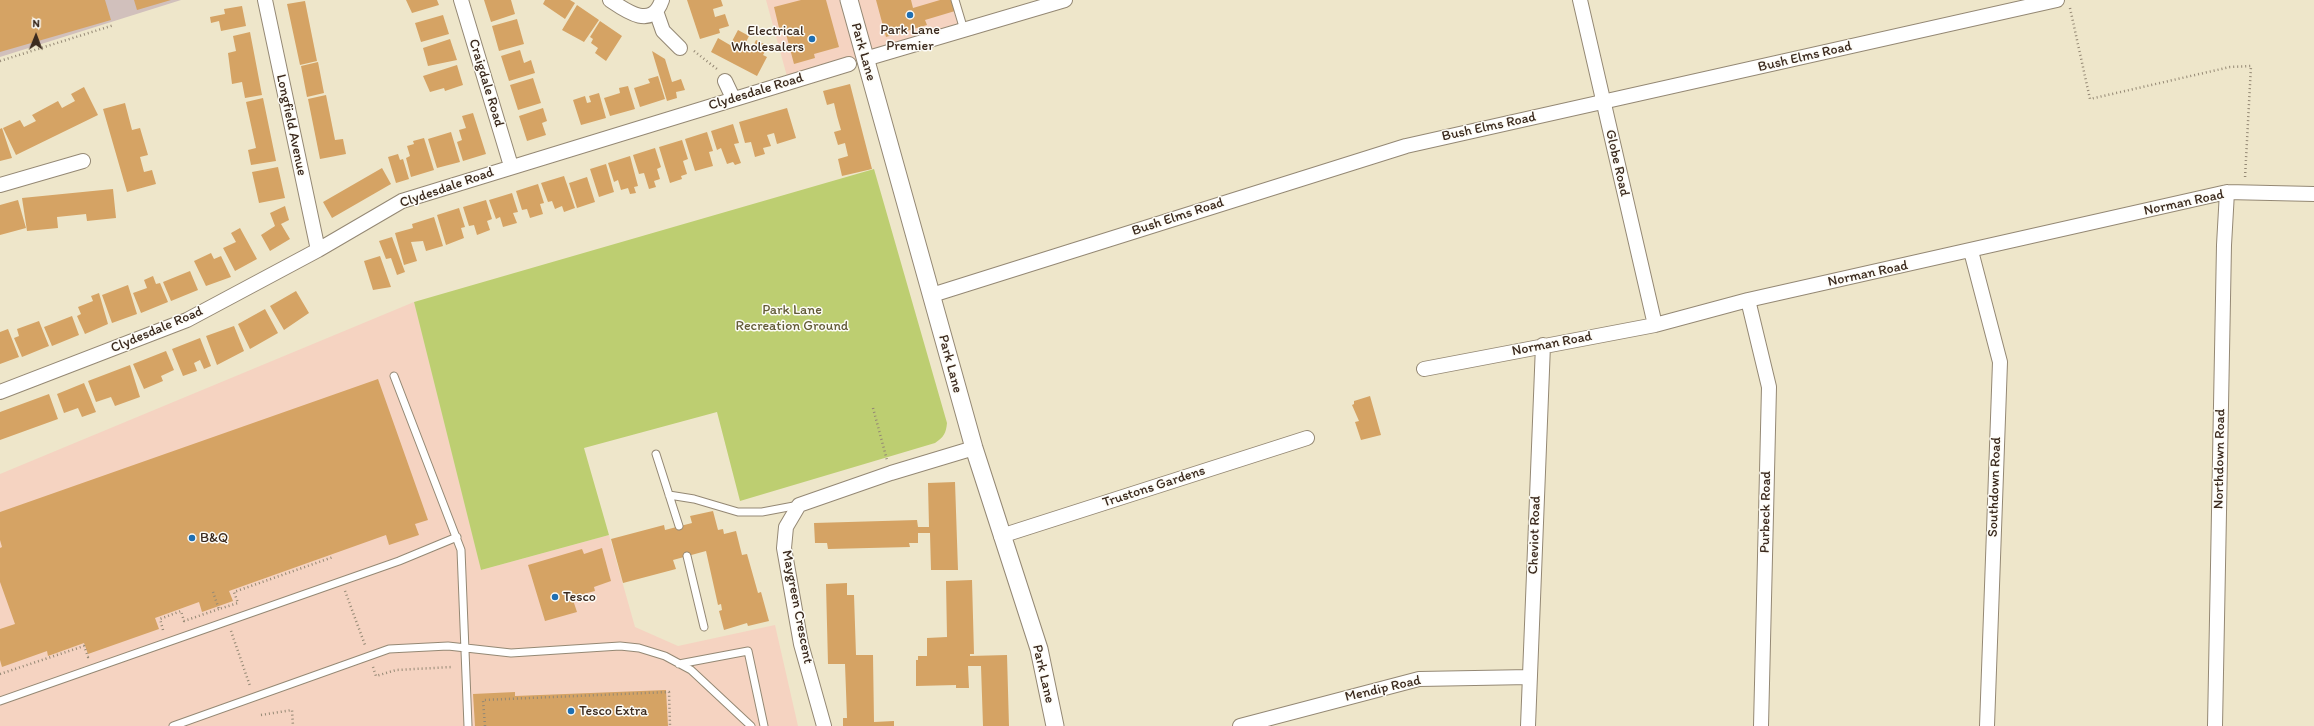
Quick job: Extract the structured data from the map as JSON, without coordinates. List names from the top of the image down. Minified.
{"streets":{"street":["Park Lane","Bush Elms Road","Craigdale Road","Clydesdale Road","Longfield Avenue","Globe Road","Norman Road","Northdown Road","Trustons Gardens","Southdown Road","Purbeck Road","Cheviot Road","Maygreen Crescent","Mendip Road"]},"crossings":[["Park Lane","Bush Elms Road"],["Park Lane","Trustons Gardens"],["Bush Elms Road","Globe Road"],["Craigdale Road","Clydesdale Road"],["Clydesdale Road","Longfield Avenue"],["Globe Road","Norman Road"],["Norman Road","Northdown Road"],["Norman Road","Southdown Road"],["Norman Road","Purbeck Road"],["Norman Road","Cheviot Road"],["Cheviot Road","Mendip Road"]],"parks":["Park Lane Recreation Ground"],"places":["Park Lane Premier","Electrical Wholesalers","B&Q","Tesco","Tesco Extra"],"north":"top"}
